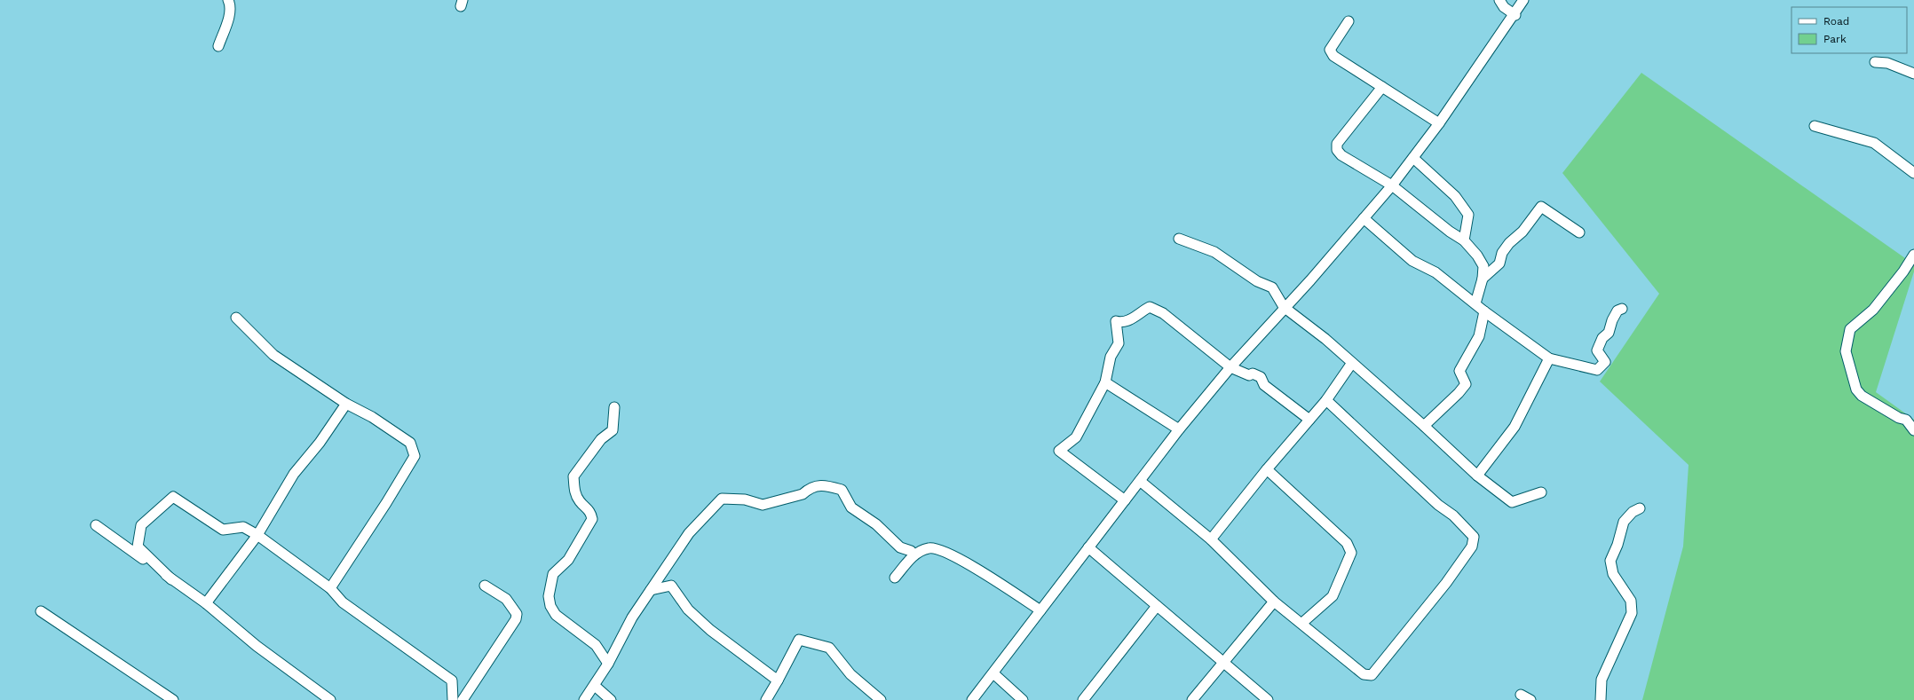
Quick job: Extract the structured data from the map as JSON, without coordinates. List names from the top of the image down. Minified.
{"legend":["Road","Park"]}
